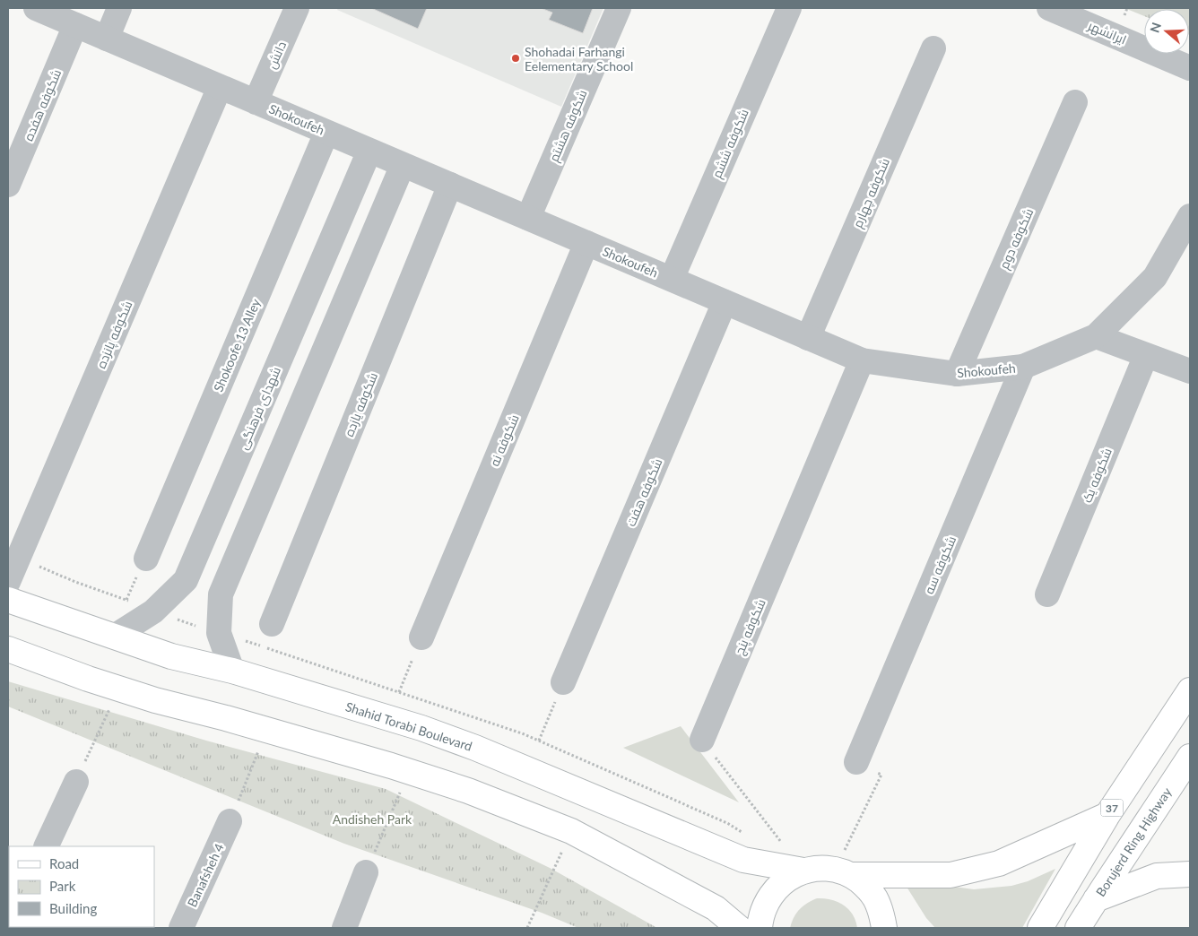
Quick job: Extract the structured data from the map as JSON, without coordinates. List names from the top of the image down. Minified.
{"streets":{"main road":["Shahid Torabi Boulevard","37","Borujerd Ring Highway"],"street":["ایرانشهر","دانش","شکوفه هفده","Shokoufeh","شکوفه هشتم","شکوفه ششم","شکوفه چهارم","شکوفه دوم","شکوفه پانزده","Shokoofe 13 Alley","شکوفه یازده","شهدای فرهنگی","شکوفه نه","شکوفه یک","شکوفه هفت","شکوفه سه","شکوفه پنج","Banafsheh 4"]},"crossings":[["دانش","Shokoufeh"],["شکوفه هفده","Shokoufeh"],["Shokoufeh","شکوفه هشتم"],["Shokoufeh","شکوفه ششم"],["Shokoufeh","شکوفه چهارم"],["Shokoufeh","شکوفه دوم"],["Shokoufeh","شکوفه پانزده"],["Shokoufeh","Shokoofe 13 Alley"],["Shokoufeh","شکوفه یازده"],["Shokoufeh","شهدای فرهنگی"],["Shokoufeh","شکوفه نه"],["Shokoufeh","شکوفه هفت"],["Shokoufeh","شکوفه سه"],["Shokoufeh","شکوفه پنج"],["شهدای فرهنگی","Shahid Torabi Boulevard"]],"parks":["Andisheh Park"],"places":["Shohadai Farhangi Eelementary School"],"legend":["Road","Park","Building"],"north":"left"}
